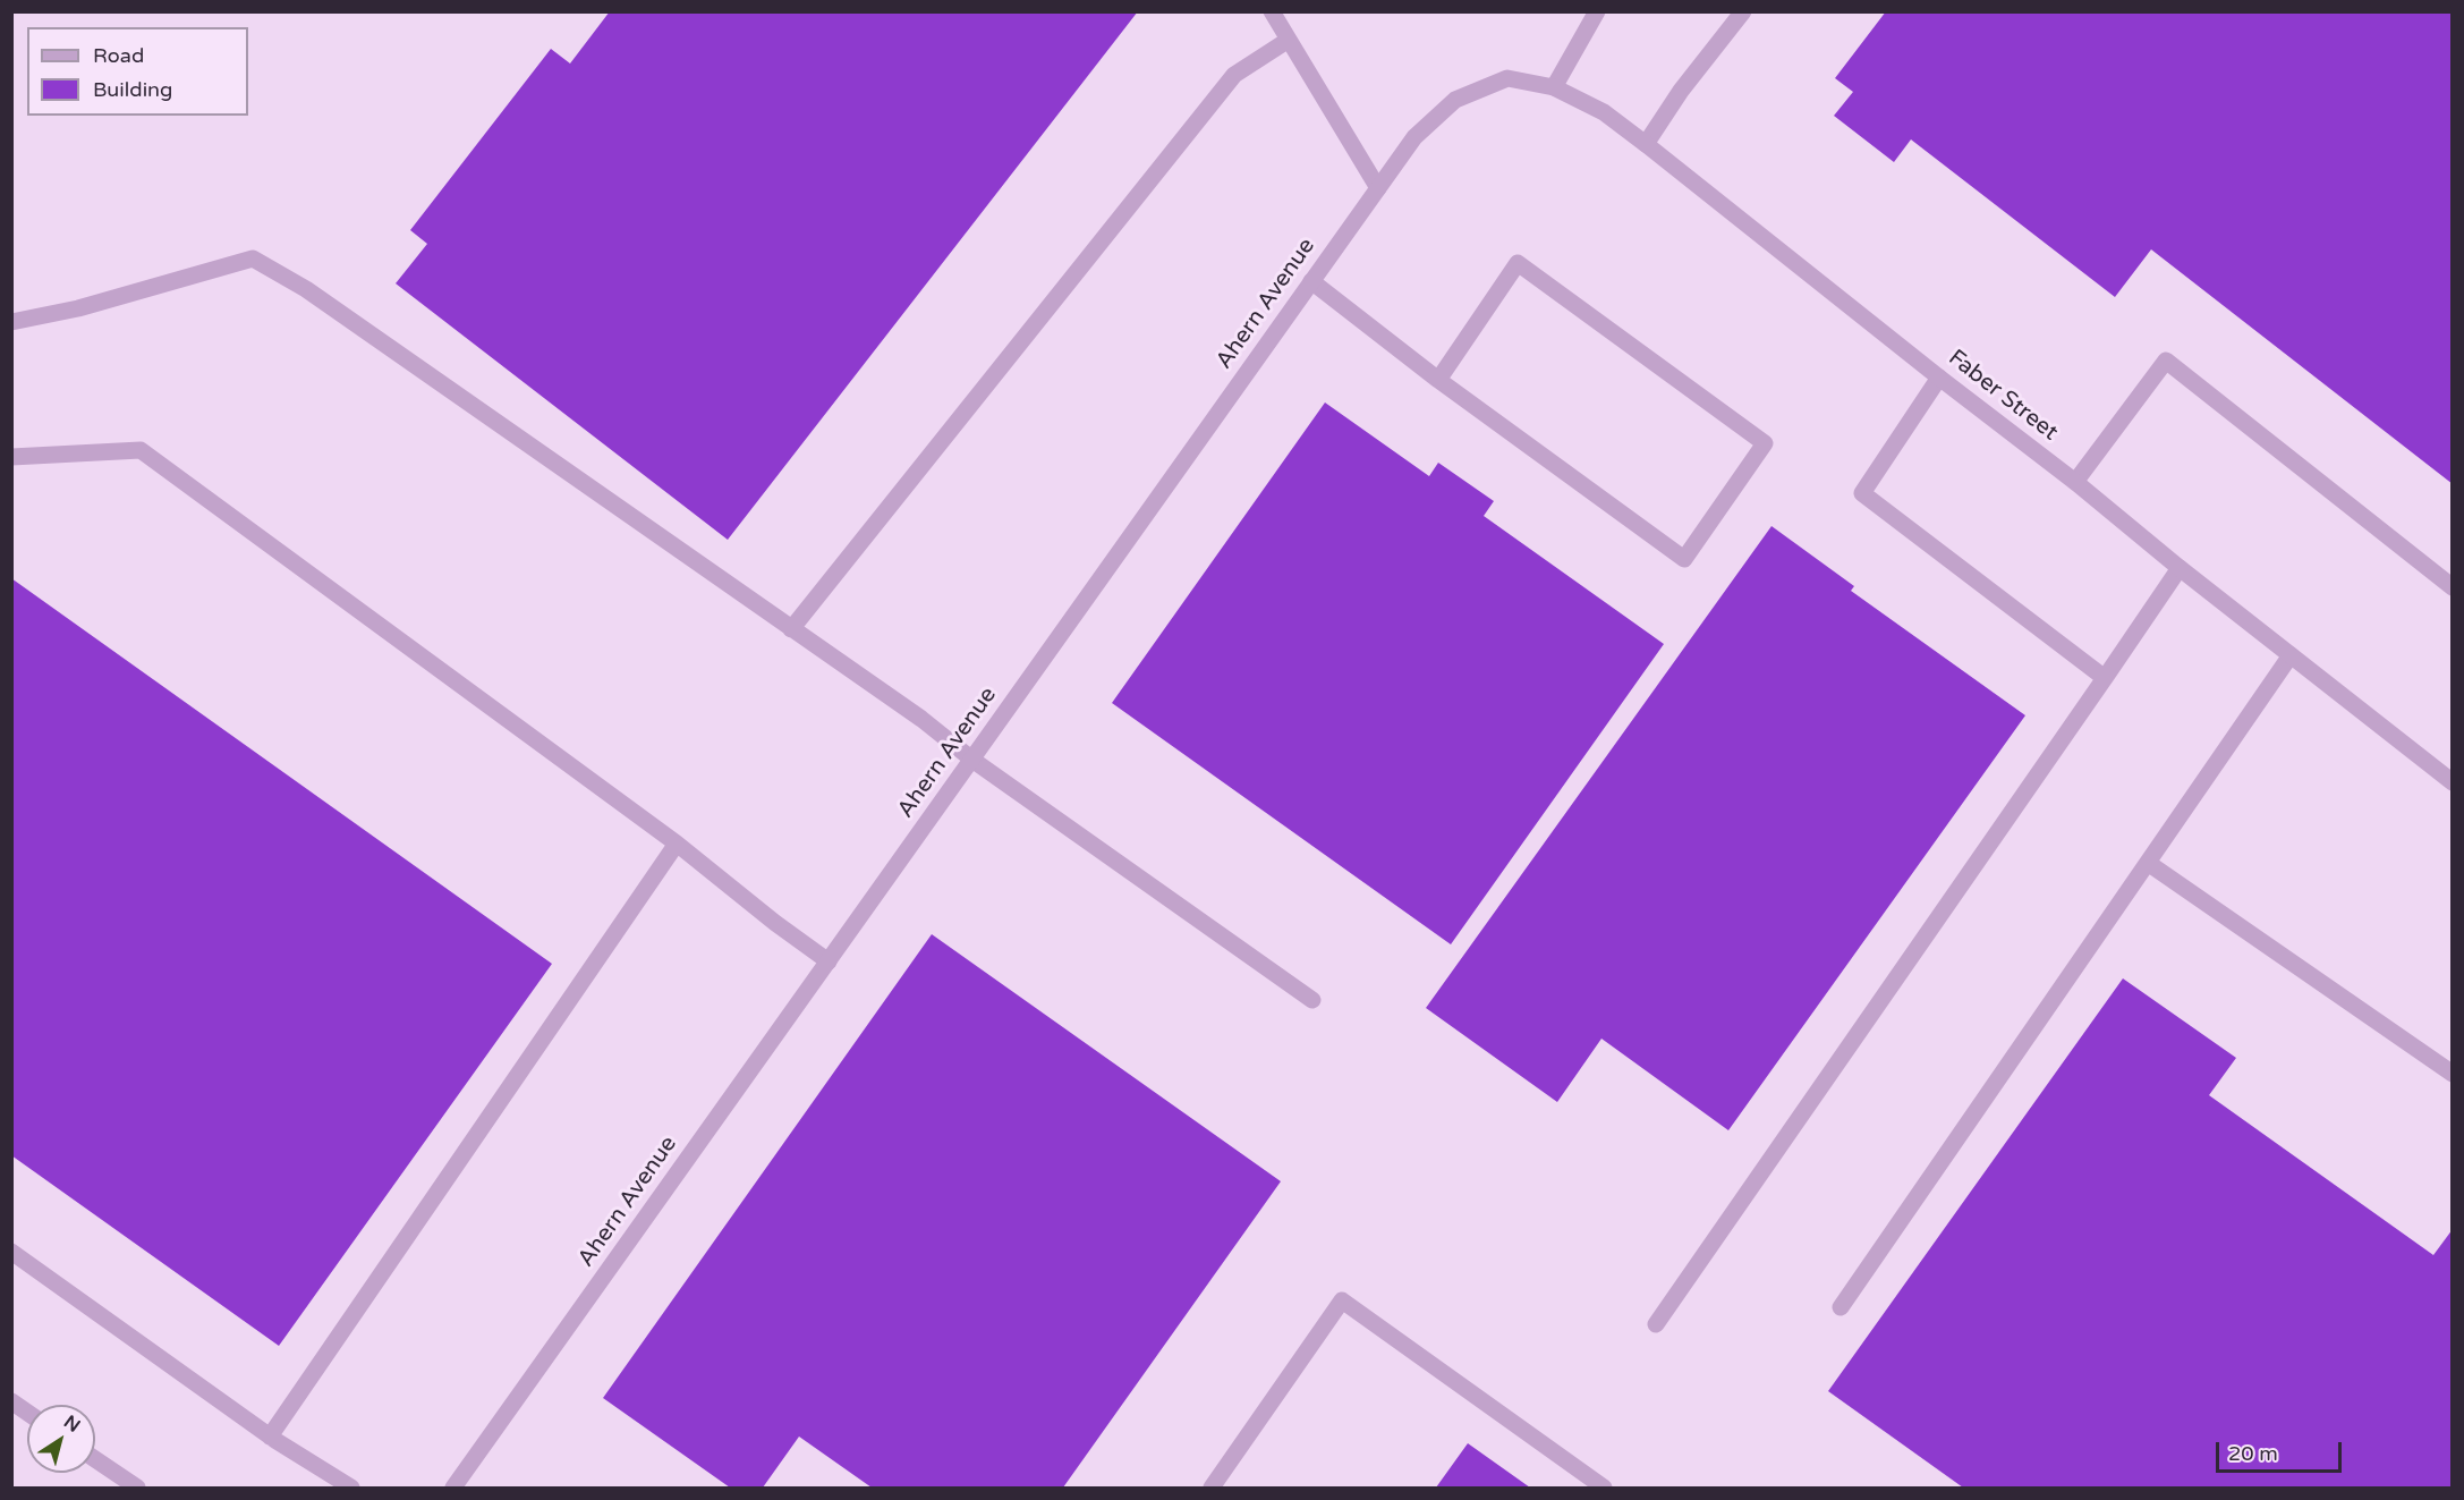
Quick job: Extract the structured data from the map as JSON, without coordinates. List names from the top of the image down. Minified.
{"streets":{"street":["Ahern Avenue","Faber Street"]},"crossings":[["Ahern Avenue","Faber Street"]],"legend":["Road","Building"],"scale_bar":"20 m","north":"top right"}
